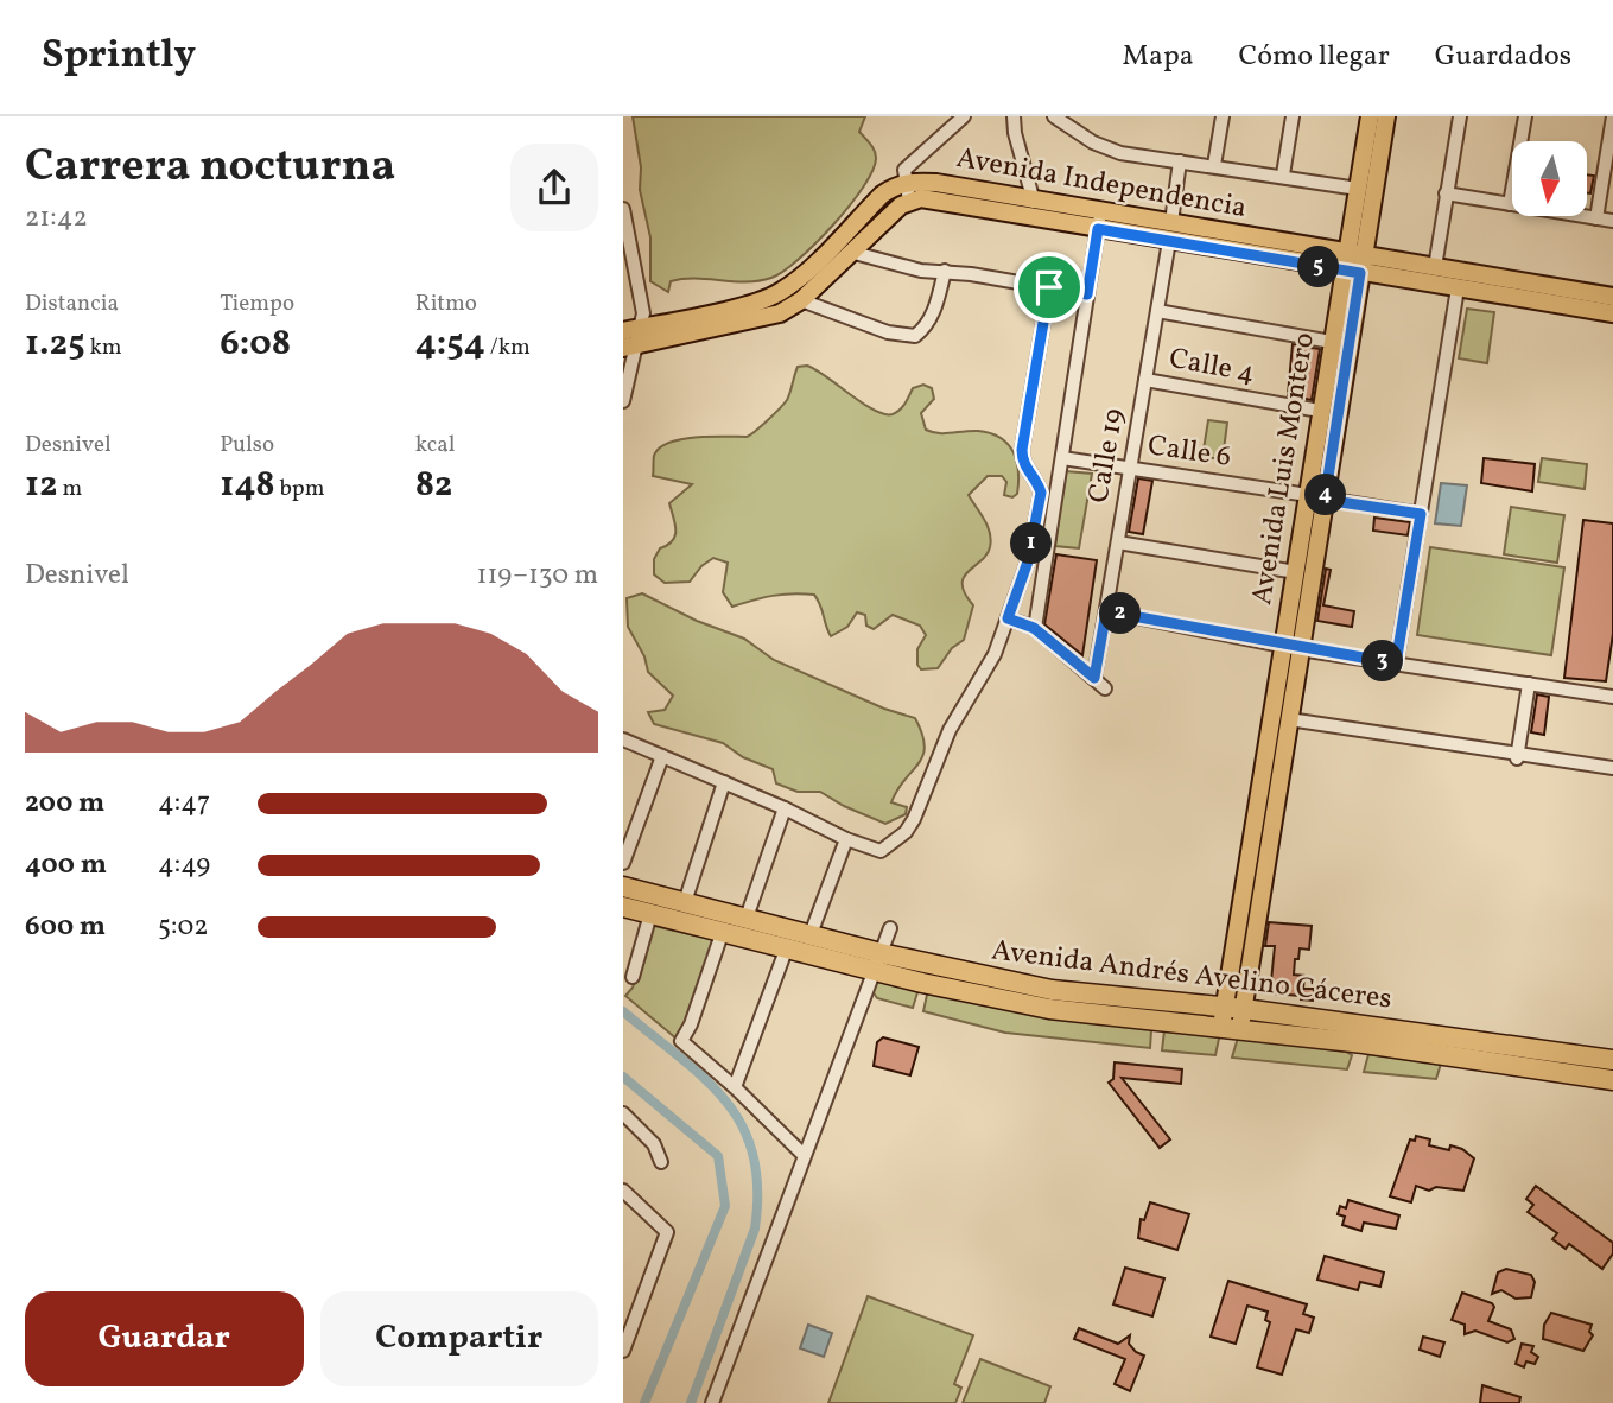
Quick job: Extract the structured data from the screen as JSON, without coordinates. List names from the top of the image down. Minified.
{"streets":{"highway":["Avenida Andrés Avelino Cáceres"],"main road":["Avenida Independencia","Avenida Luis Montero"],"street":["Calle 4","Calle 6","Calle 19"]},"crossings":[["Avenida Independencia","Calle 19"],["Avenida Independencia","Avenida Luis Montero"],["Calle 4","Calle 19"],["Calle 4","Avenida Luis Montero"],["Calle 6","Calle 19"],["Calle 6","Avenida Luis Montero"],["Avenida Luis Montero","Avenida Andrés Avelino Cáceres"]],"north":"bottom","page":{"header":"Sprintly","nav":["Mapa","Cómo llegar","Guardados"],"heading":["Carrera nocturna","21:42"],"pins":["5","4","1","2","3"],"stats":[["Distancia","1.25 km"],["Tiempo","6:08"],["Ritmo","4:54 /km"],["Desnivel","12 m"],["Pulso","148 bpm"],["kcal","82"]],"chart":["Desnivel","119–130 m"],"list":[{"name":"200 m","note":"4:47"},{"name":"400 m","note":"4:49"},{"name":"600 m","note":"5:02"}],"buttons":["Guardar","Compartir"]}}
